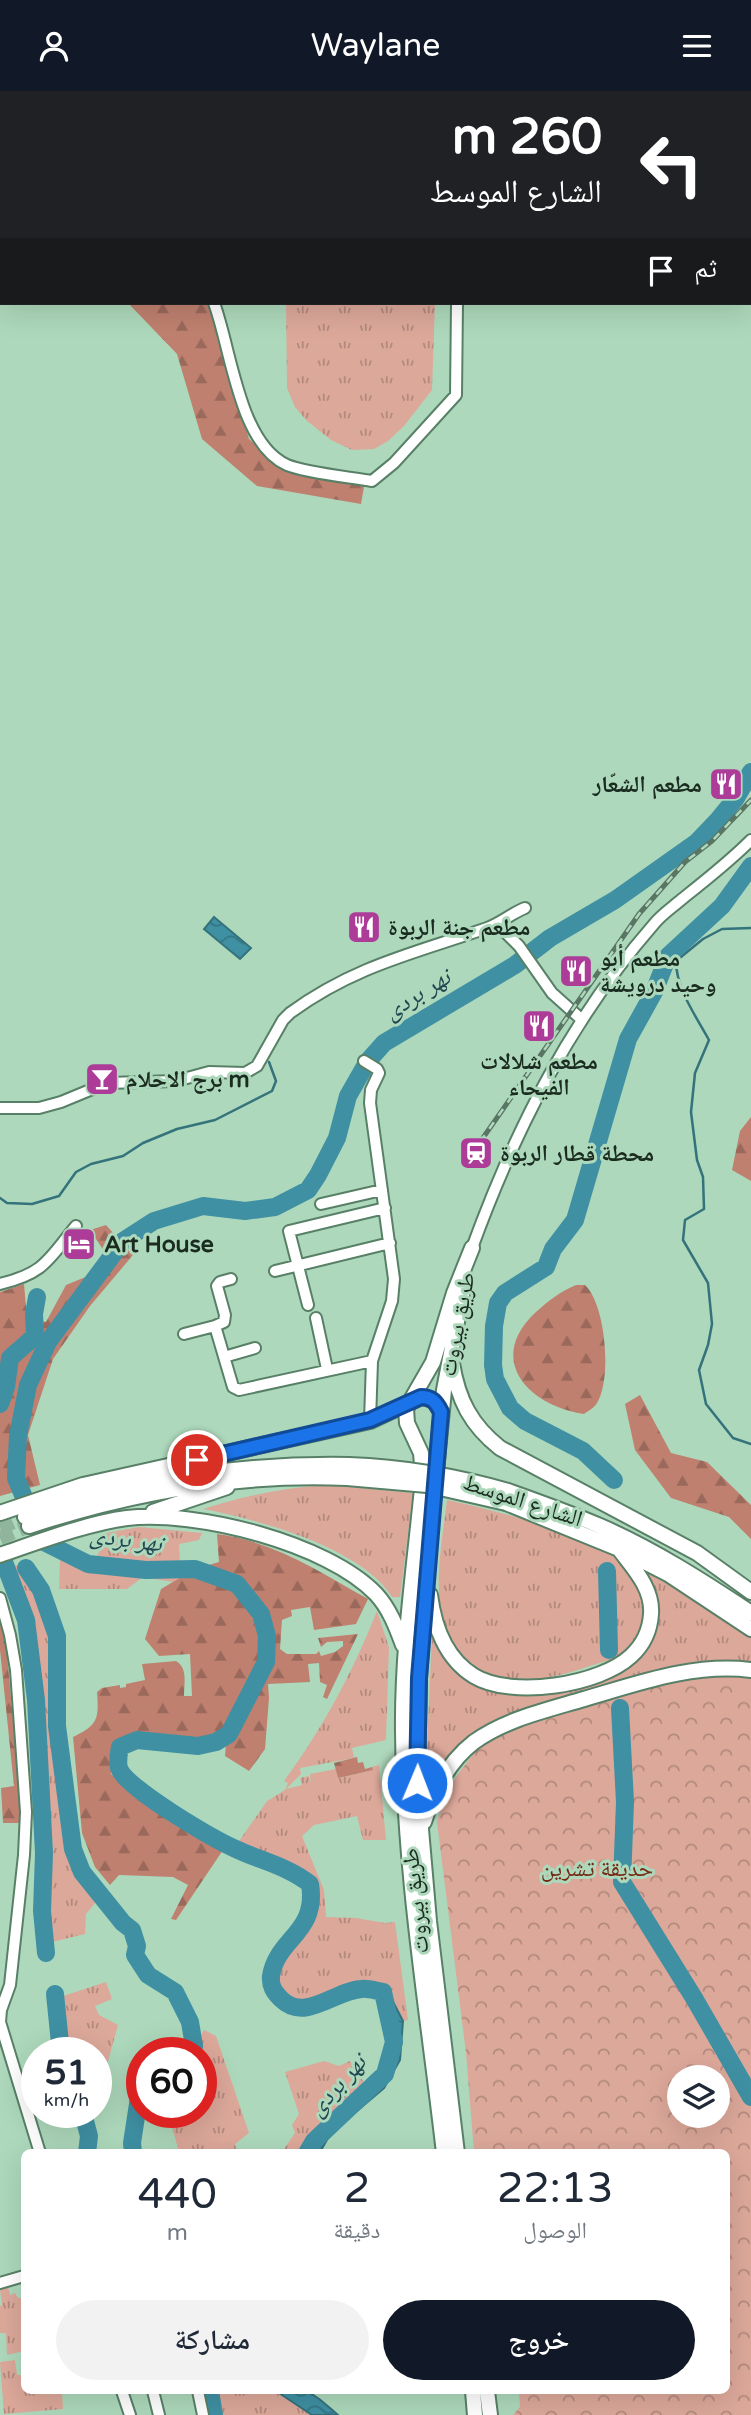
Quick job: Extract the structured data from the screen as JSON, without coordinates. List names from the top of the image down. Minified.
{"streets":{"main road":["طريق بيروت","الشارع الموسط"]},"crossings":[["طريق بيروت","الشارع الموسط"]],"water":["نهر بردى"],"parks":["حديقة تشرين"],"places":{"restaurant":["مطعم الشعّار","مطعم جنة الربوة","مطعم أبو وحيد درويشة","مطعم شلالات الفيحاء"],"bar":["برج الاحلام m"],"station":["محطة قطار الربوة"],"hotel":["Art House"]},"page":{"header":"Waylane","turn":["260 m","الشارع الموسط"],"then":"ثم","speed":"51 km/h","limit":"60","eta":["22:13","الوصول","2","دقيقة","440","m"],"buttons":["خروج","مشاركة"]}}
